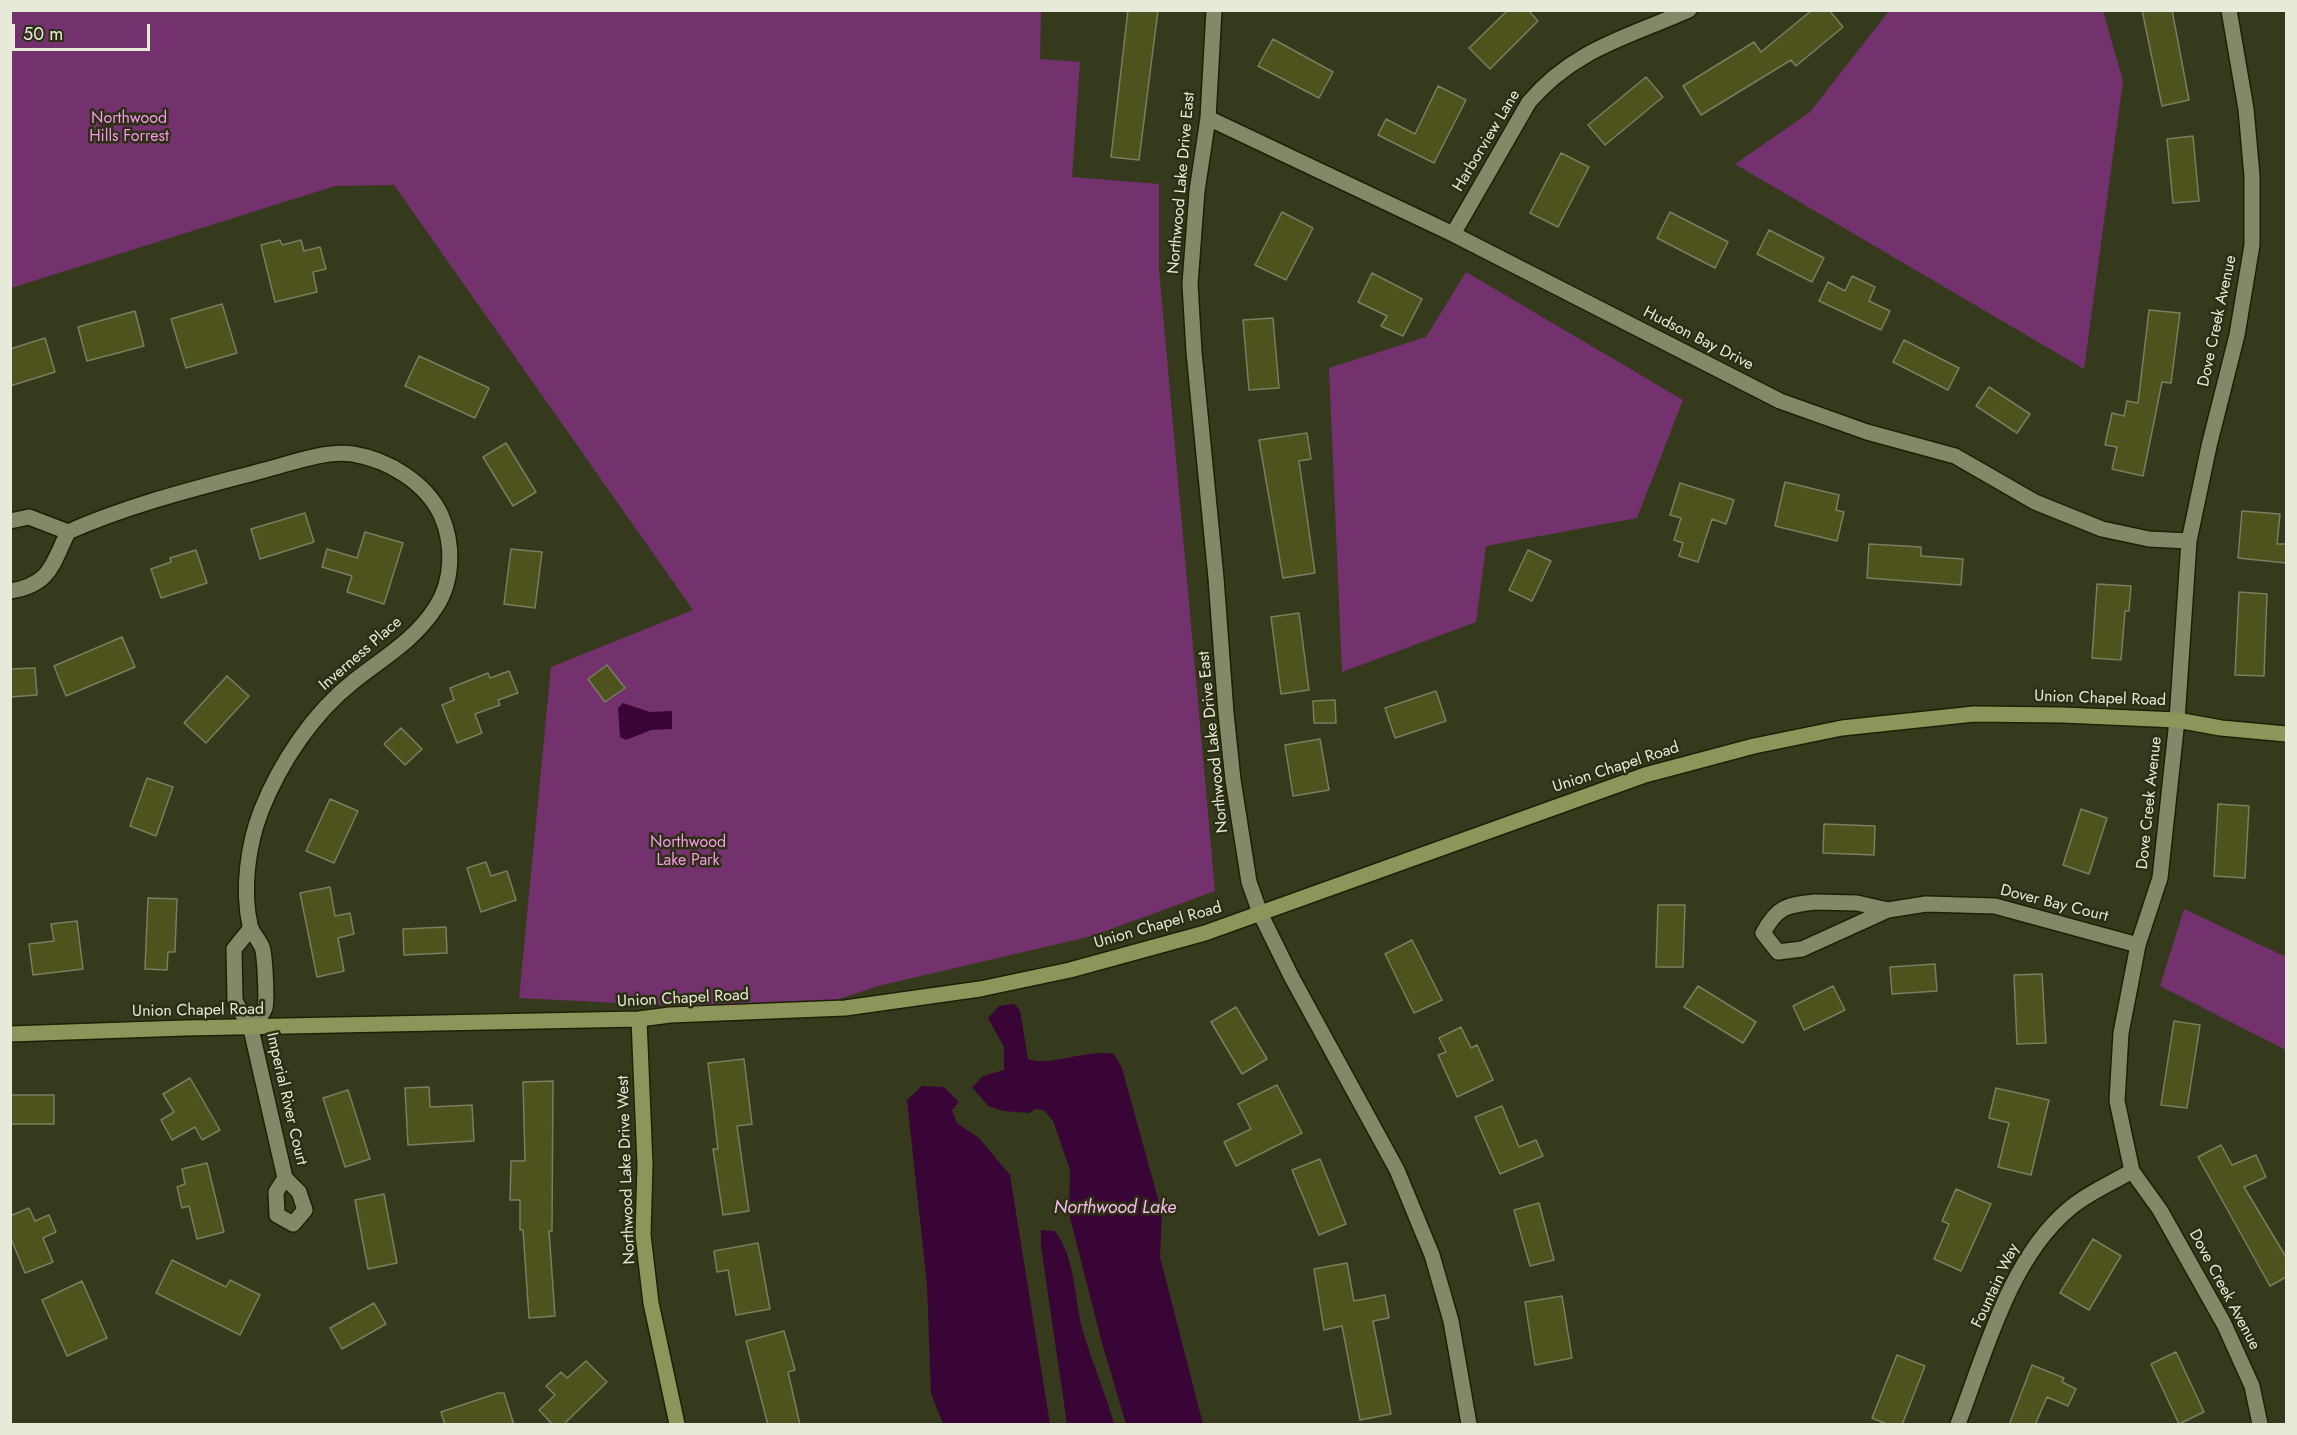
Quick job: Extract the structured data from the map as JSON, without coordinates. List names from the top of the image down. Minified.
{"streets":{"street":["Harborview Lane","Northwood Lake Drive East","Dove Creek Avenue","Hudson Bay Drive","Inverness Place","Union Chapel Road","Dover Bay Court","Imperial River Court","Northwood Lake Drive West","Fountain Way"]},"crossings":[["Harborview Lane","Hudson Bay Drive"],["Northwood Lake Drive East","Hudson Bay Drive"],["Northwood Lake Drive East","Union Chapel Road"],["Dove Creek Avenue","Hudson Bay Drive"],["Dove Creek Avenue","Union Chapel Road"],["Dove Creek Avenue","Dover Bay Court"],["Dove Creek Avenue","Fountain Way"],["Inverness Place","Union Chapel Road"],["Inverness Place","Imperial River Court"],["Union Chapel Road","Imperial River Court"],["Union Chapel Road","Northwood Lake Drive West"]],"water":["Northwood Lake"],"parks":["Northwood Hills Forrest","Northwood Lake Park"],"scale_bar":"50 m"}
